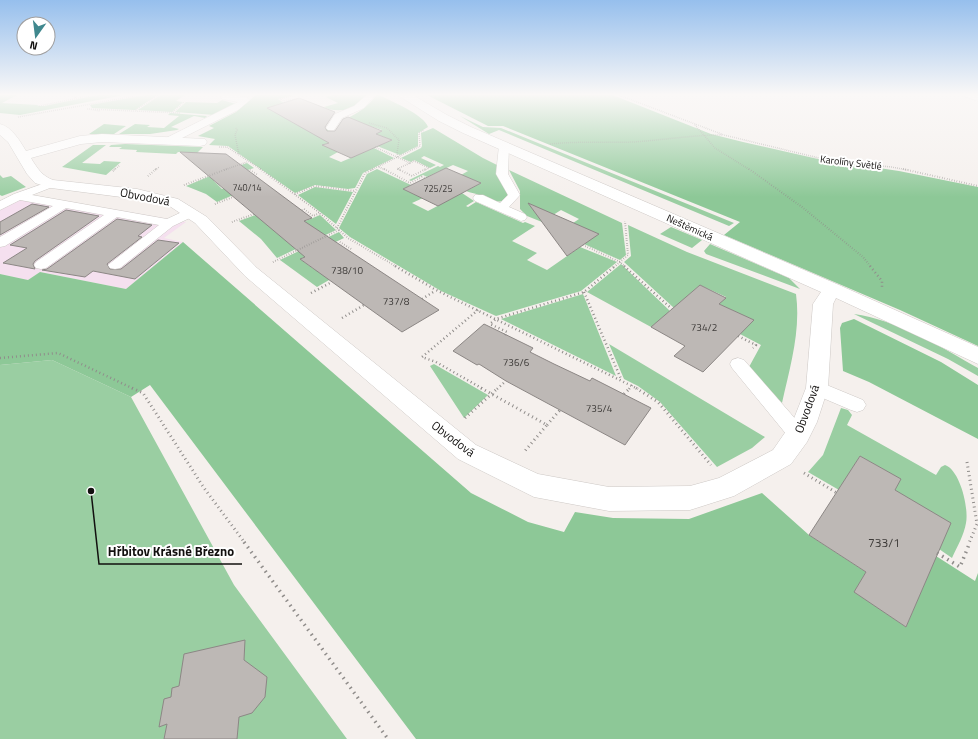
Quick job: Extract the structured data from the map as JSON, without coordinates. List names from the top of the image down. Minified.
{"streets":{"street":["Obvodová","Neštěmická"],"path":["Karolíny Světlé"]},"crossings":[["Obvodová","Neštěmická"]],"places":["Hřbitov Krásné Březno"],"house_numbers":["740/14","725/25","738/10","737/8","734/2","736/6","735/4","733/1"],"north":"bottom"}
